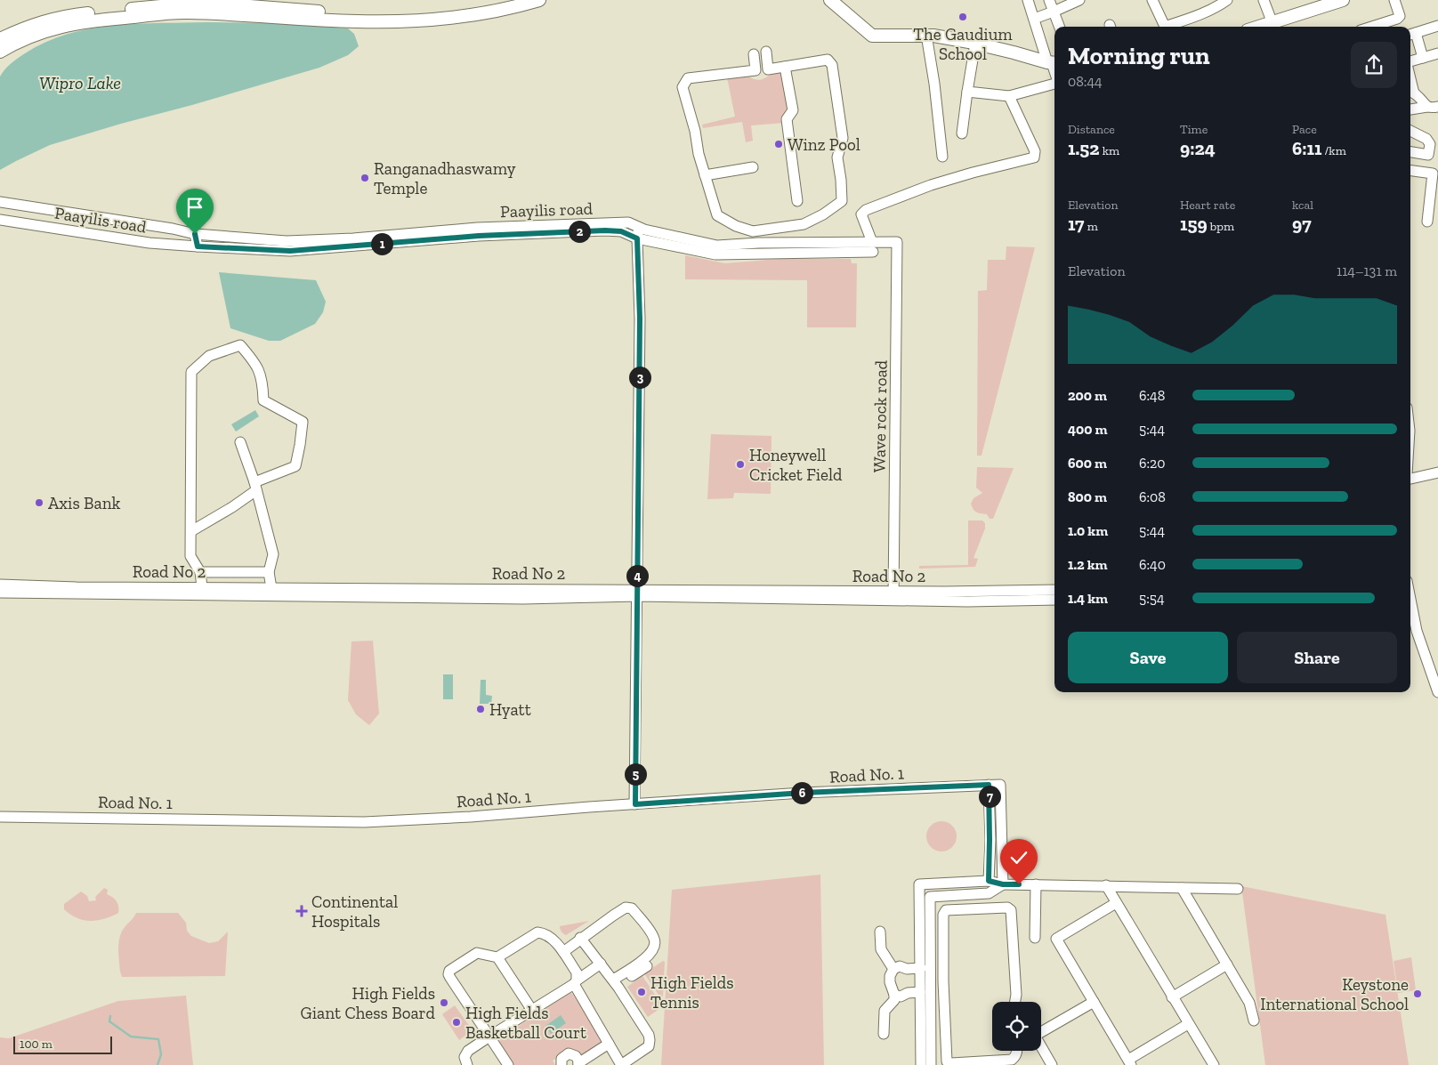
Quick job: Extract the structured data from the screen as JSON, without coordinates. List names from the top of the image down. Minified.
{"streets":{"street":["Paayilis road","Wave rock road","Road No 2","Road No. 1"]},"crossings":[["Paayilis road","Wave rock road"],["Wave rock road","Road No 2"]],"water":["Wipro Lake"],"places":{"other":["The Gaudium School","Winz Pool","Ranganadhaswamy Temple","Honeywell Cricket Field","Axis Bank","Hyatt","High Fields Tennis","Keystone International School","High Fields Giant Chess Board","High Fields Basketball Court"],"health":["Continental Hospitals"]},"scale_bar":"100 m","page":{"heading":["Morning run","08:44"],"stats":[["Distance","1.52 km"],["Time","9:24"],["Pace","6:11 /km"],["Elevation","17 m"],["Heart rate","159 bpm"],["kcal","97"]],"pins":["2","1","3","4","5","6","7"],"chart":["Elevation","114–131 m"],"list":[{"name":"200 m","note":"6:48"},{"name":"400 m","note":"5:44"},{"name":"600 m","note":"6:20"},{"name":"800 m","note":"6:08"},{"name":"1.0 km","note":"5:44"},{"name":"1.2 km","note":"6:40"},{"name":"1.4 km","note":"5:54"}],"buttons":["Save","Share"],"scale":"100 m"}}
